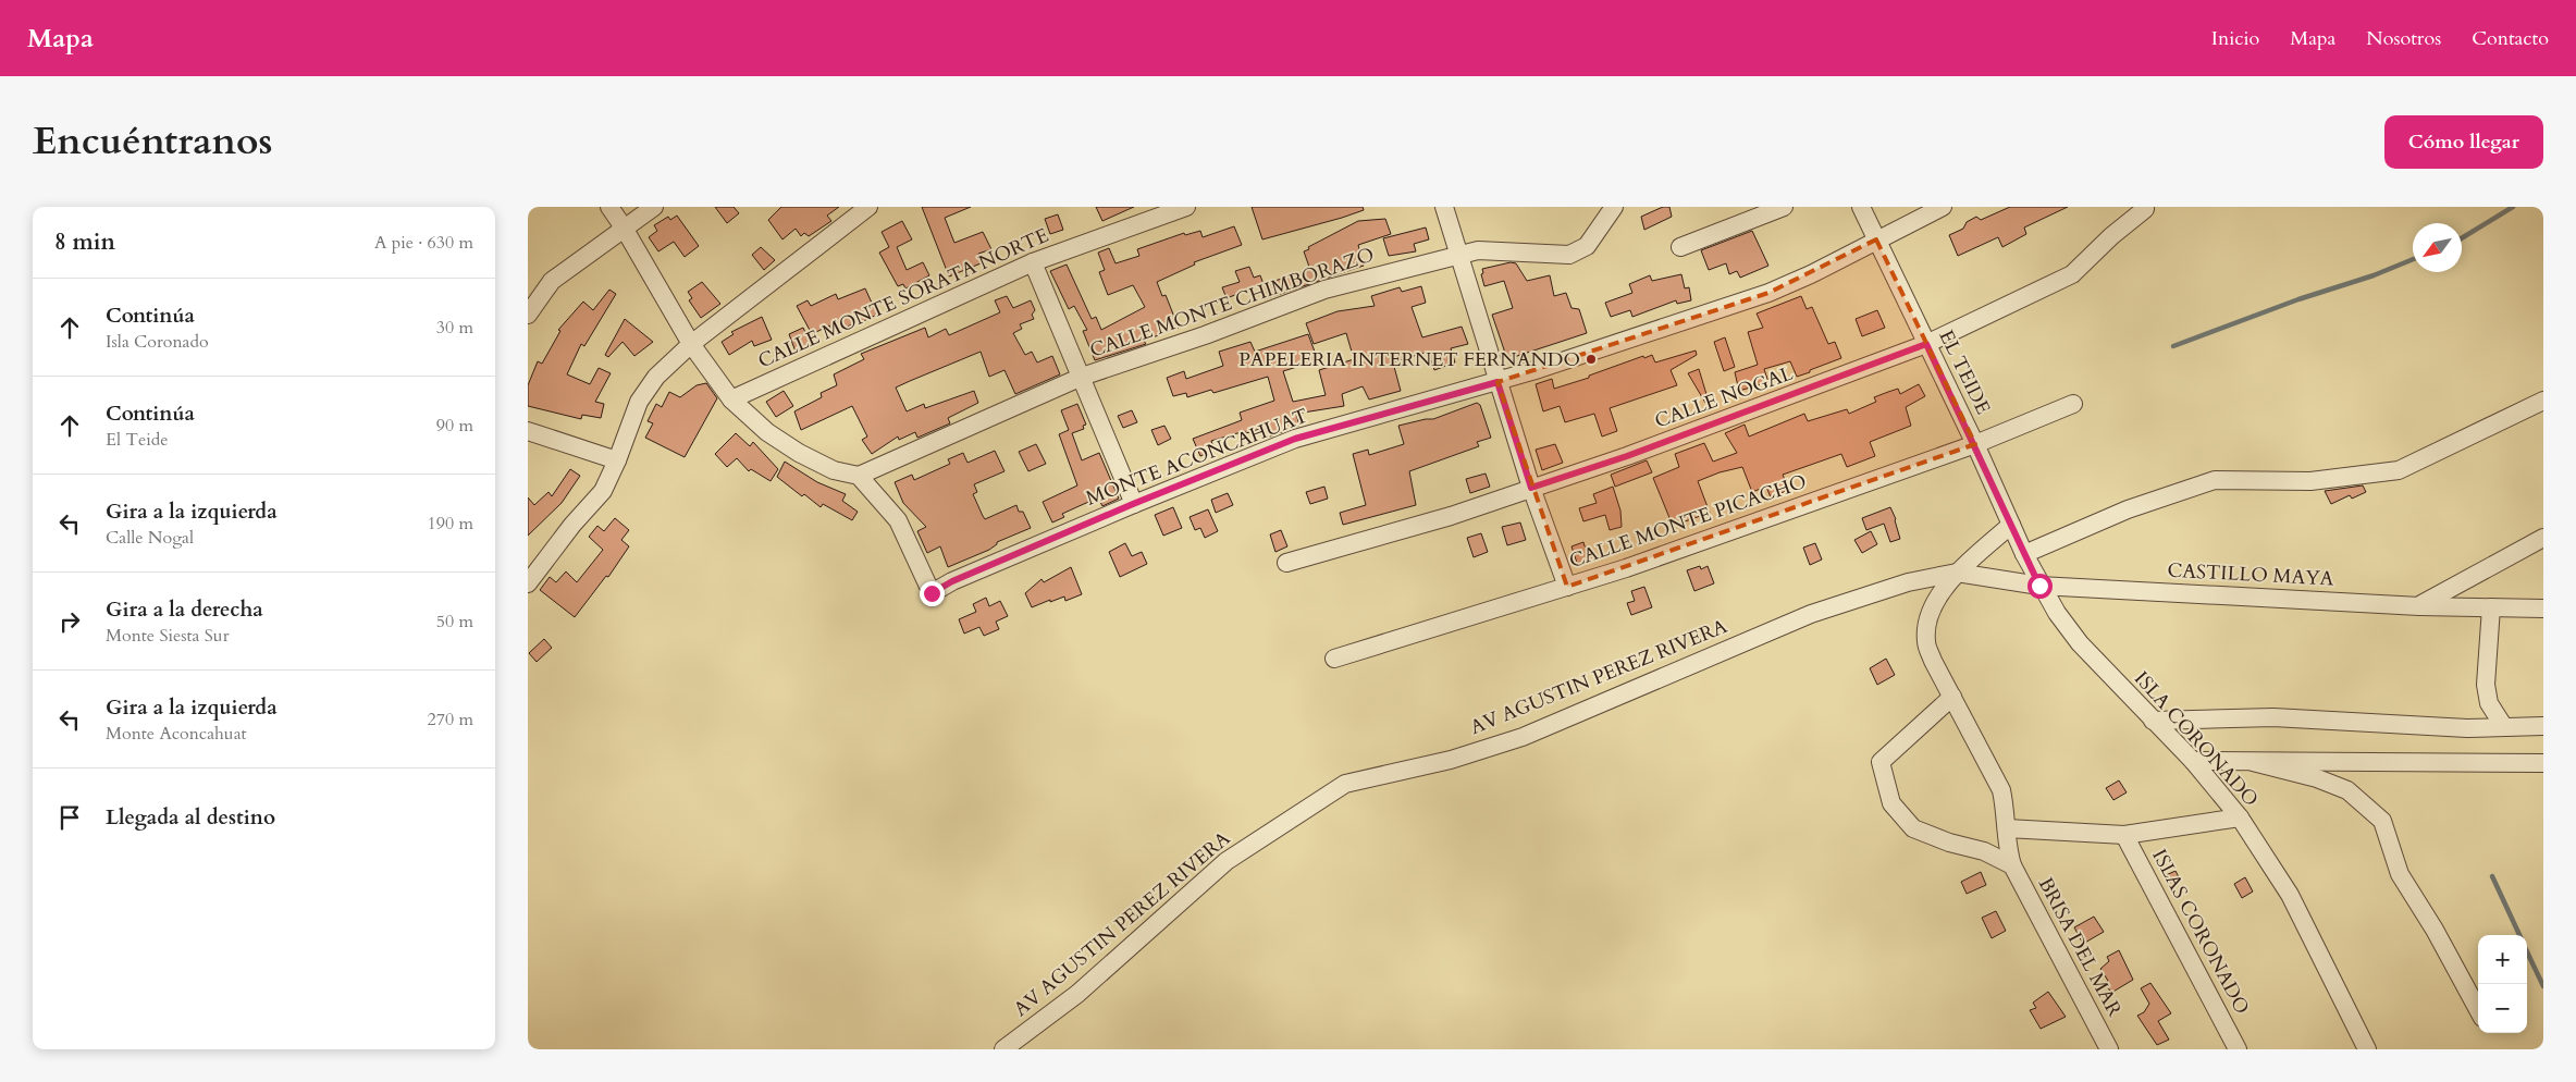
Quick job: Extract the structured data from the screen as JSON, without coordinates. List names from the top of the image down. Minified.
{"streets":{"street":["CALLE MONTE SORATA NORTE","CALLE MONTE CHIMBORAZO","EL TEIDE","CALLE NOGAL","MONTE ACONCAHUAT","CALLE MONTE PICACHO","CASTILLO MAYA","AV AGUSTIN PEREZ RIVERA","ISLA CORONADO","ISLAS CORONADO","BRISA DEL MAR"]},"crossings":[["CALLE MONTE CHIMBORAZO","MONTE ACONCAHUAT"],["EL TEIDE","CALLE NOGAL"],["EL TEIDE","MONTE ACONCAHUAT"],["EL TEIDE","CALLE MONTE PICACHO"],["EL TEIDE","ISLA CORONADO"],["EL TEIDE","BRISA DEL MAR"],["CASTILLO MAYA","AV AGUSTIN PEREZ RIVERA"],["CASTILLO MAYA","ISLA CORONADO"],["CASTILLO MAYA","BRISA DEL MAR"],["AV AGUSTIN PEREZ RIVERA","BRISA DEL MAR"],["ISLA CORONADO","BRISA DEL MAR"]],"places":["PAPELERIA INTERNET FERNANDO"],"north":"bottom left","page":{"header":"Mapa","nav":["Inicio","Mapa","Nosotros","Contacto"],"title":"Encuéntranos","buttons":"Cómo llegar","heading":["8 min","A pie · 630 m"],"list":[["Continúa","Isla Coronado","30 m"],["Continúa","El Teide","90 m"],["Gira a la izquierda","Calle Nogal","190 m"],["Gira a la derecha","Monte Siesta Sur","50 m"],["Gira a la izquierda","Monte Aconcahuat","270 m"],"Llegada al destino"],"map_buttons":["+","−"]}}
